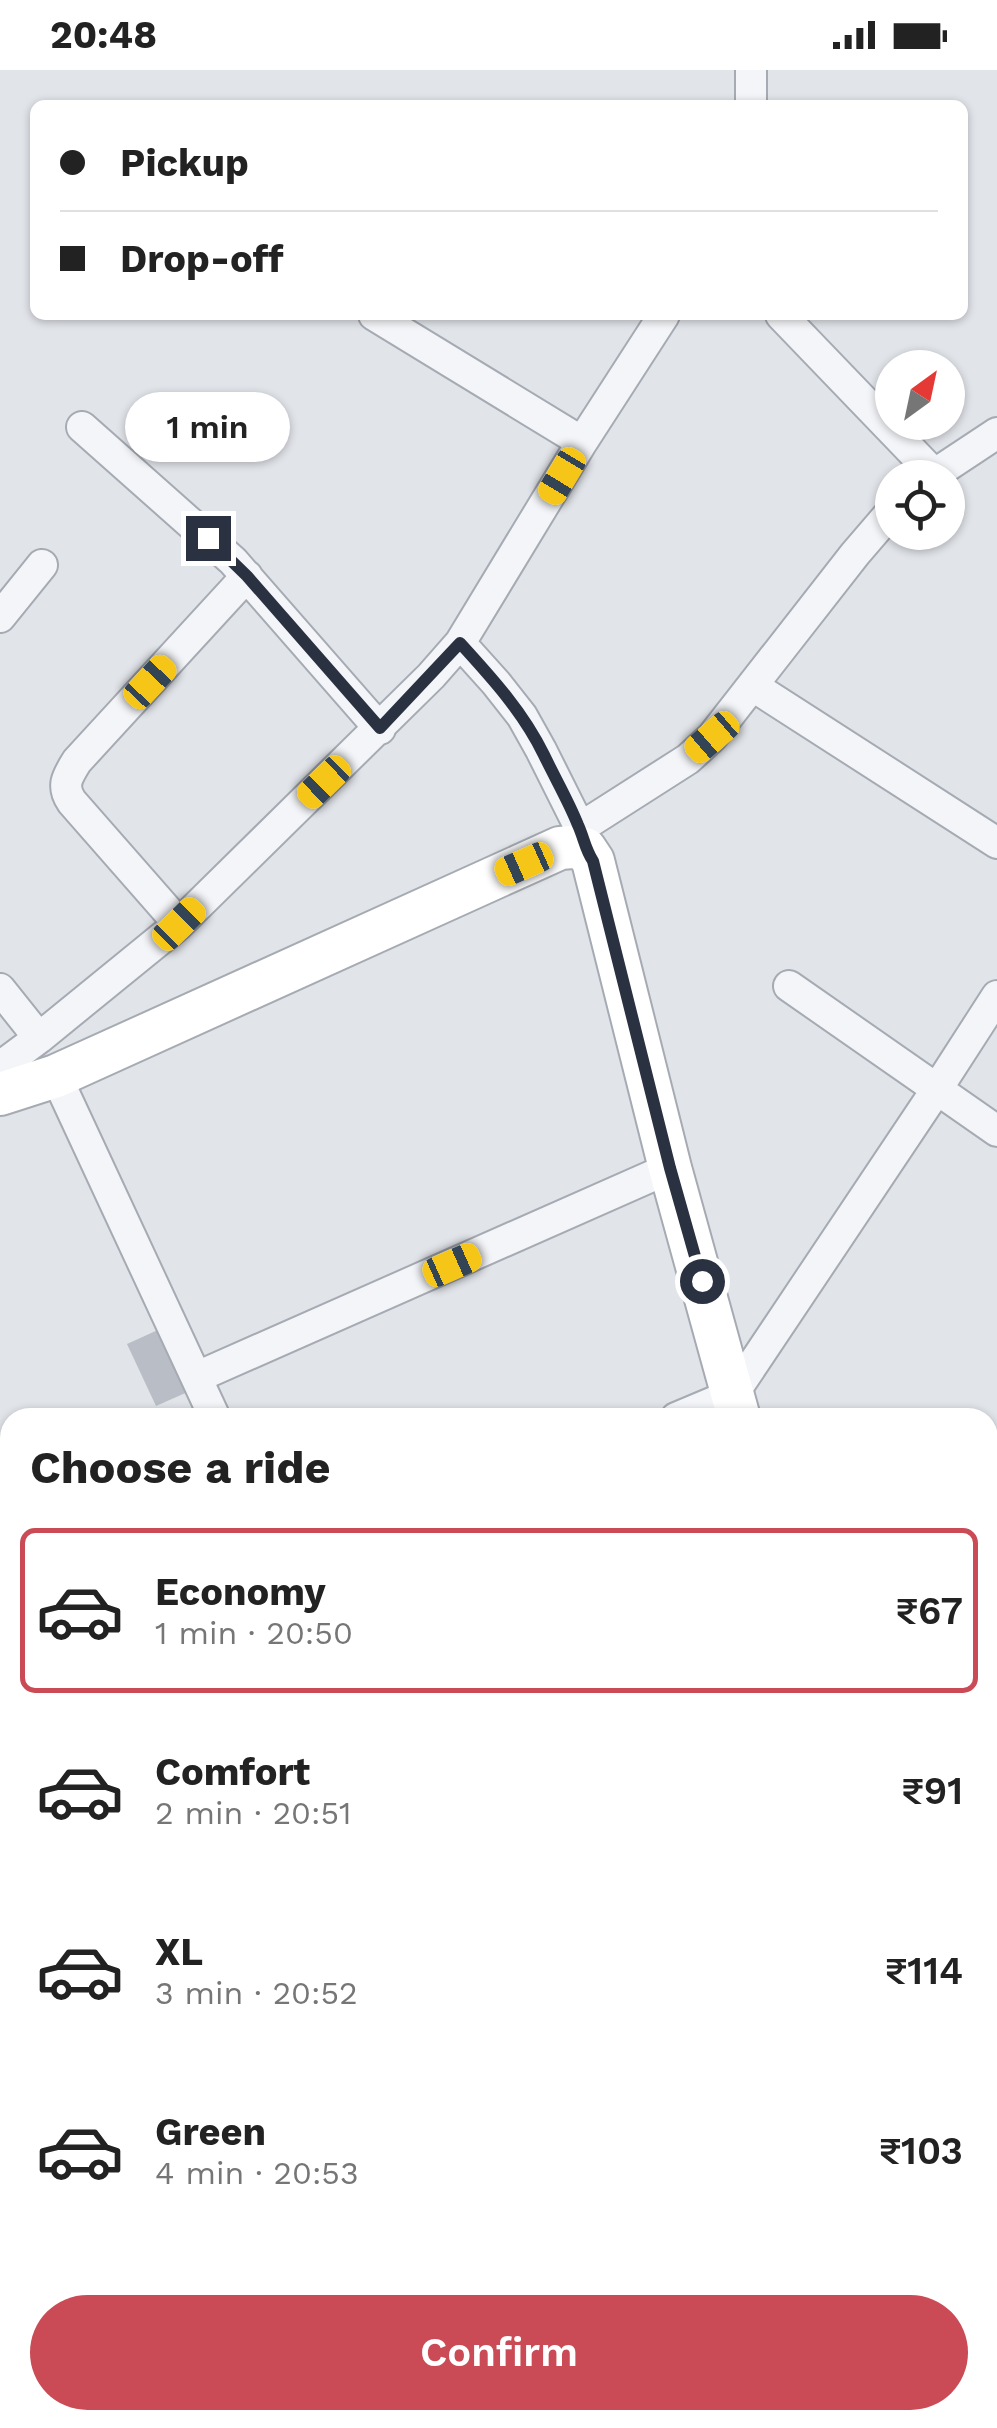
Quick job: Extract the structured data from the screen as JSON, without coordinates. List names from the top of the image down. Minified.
{"north":"top right","page":{"status":"20:48","banner":["Pickup","Drop-off"],"bubble":"1 min","heading":"Choose a ride","list":[{"name":"Economy","note":"1 min · 20:50","value":"₹67"},{"name":"Comfort","note":"2 min · 20:51","value":"₹91"},{"name":"XL","note":"3 min · 20:52","value":"₹114"},{"name":"Green","note":"4 min · 20:53","value":"₹103"}],"buttons":"Confirm"}}
